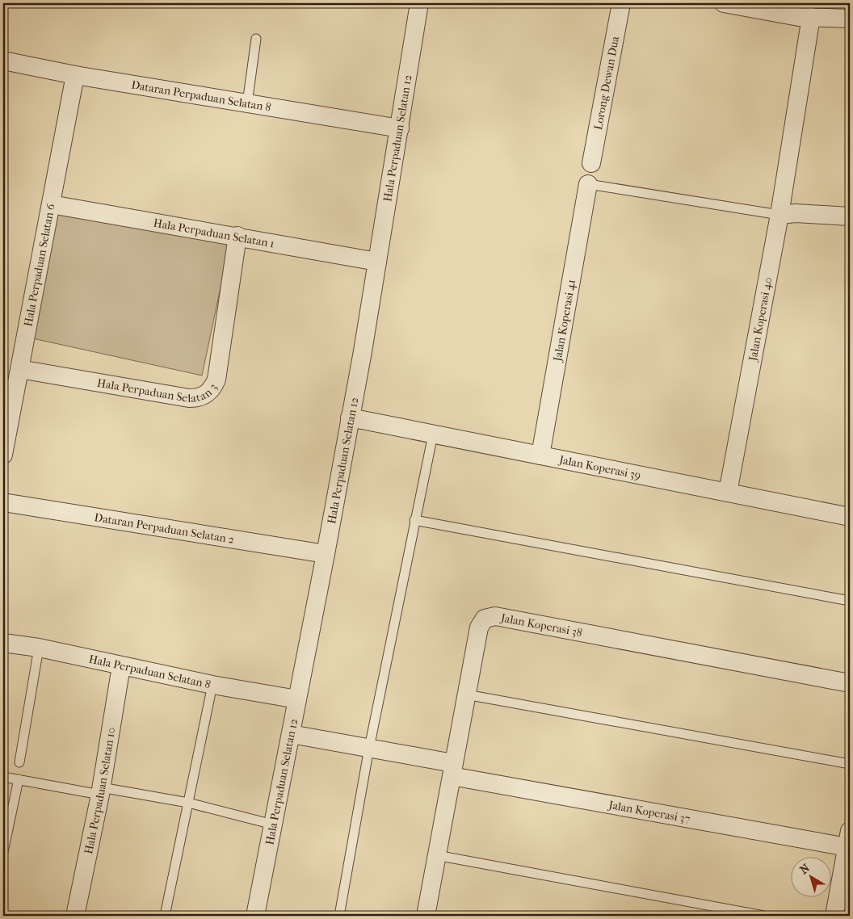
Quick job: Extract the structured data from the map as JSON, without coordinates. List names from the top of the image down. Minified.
{"streets":{"street":["Lorong Dewan Dua","Dataran Perpaduan Selatan 8","Hala Perpaduan Selatan 12","Hala Perpaduan Selatan 1","Hala Perpaduan Selatan 6","Jalan Koperasi 40","Jalan Koperasi 41","Hala Perpaduan Selatan 3","Jalan Koperasi 39","Dataran Perpaduan Selatan 2","Jalan Koperasi 38","Hala Perpaduan Selatan 8","Hala Perpaduan Selatan 10","Jalan Koperasi 37"]},"crossings":[["Dataran Perpaduan Selatan 8","Hala Perpaduan Selatan 12"],["Dataran Perpaduan Selatan 8","Hala Perpaduan Selatan 6"],["Hala Perpaduan Selatan 12","Hala Perpaduan Selatan 1"],["Hala Perpaduan Selatan 12","Jalan Koperasi 39"],["Hala Perpaduan Selatan 12","Dataran Perpaduan Selatan 2"],["Hala Perpaduan Selatan 12","Hala Perpaduan Selatan 8"],["Hala Perpaduan Selatan 12","Jalan Koperasi 37"],["Hala Perpaduan Selatan 1","Hala Perpaduan Selatan 6"],["Hala Perpaduan Selatan 1","Hala Perpaduan Selatan 3"],["Hala Perpaduan Selatan 6","Hala Perpaduan Selatan 3"],["Jalan Koperasi 40","Jalan Koperasi 39"],["Jalan Koperasi 41","Jalan Koperasi 39"],["Jalan Koperasi 38","Jalan Koperasi 37"],["Hala Perpaduan Selatan 8","Hala Perpaduan Selatan 10"]],"north":"top left"}
